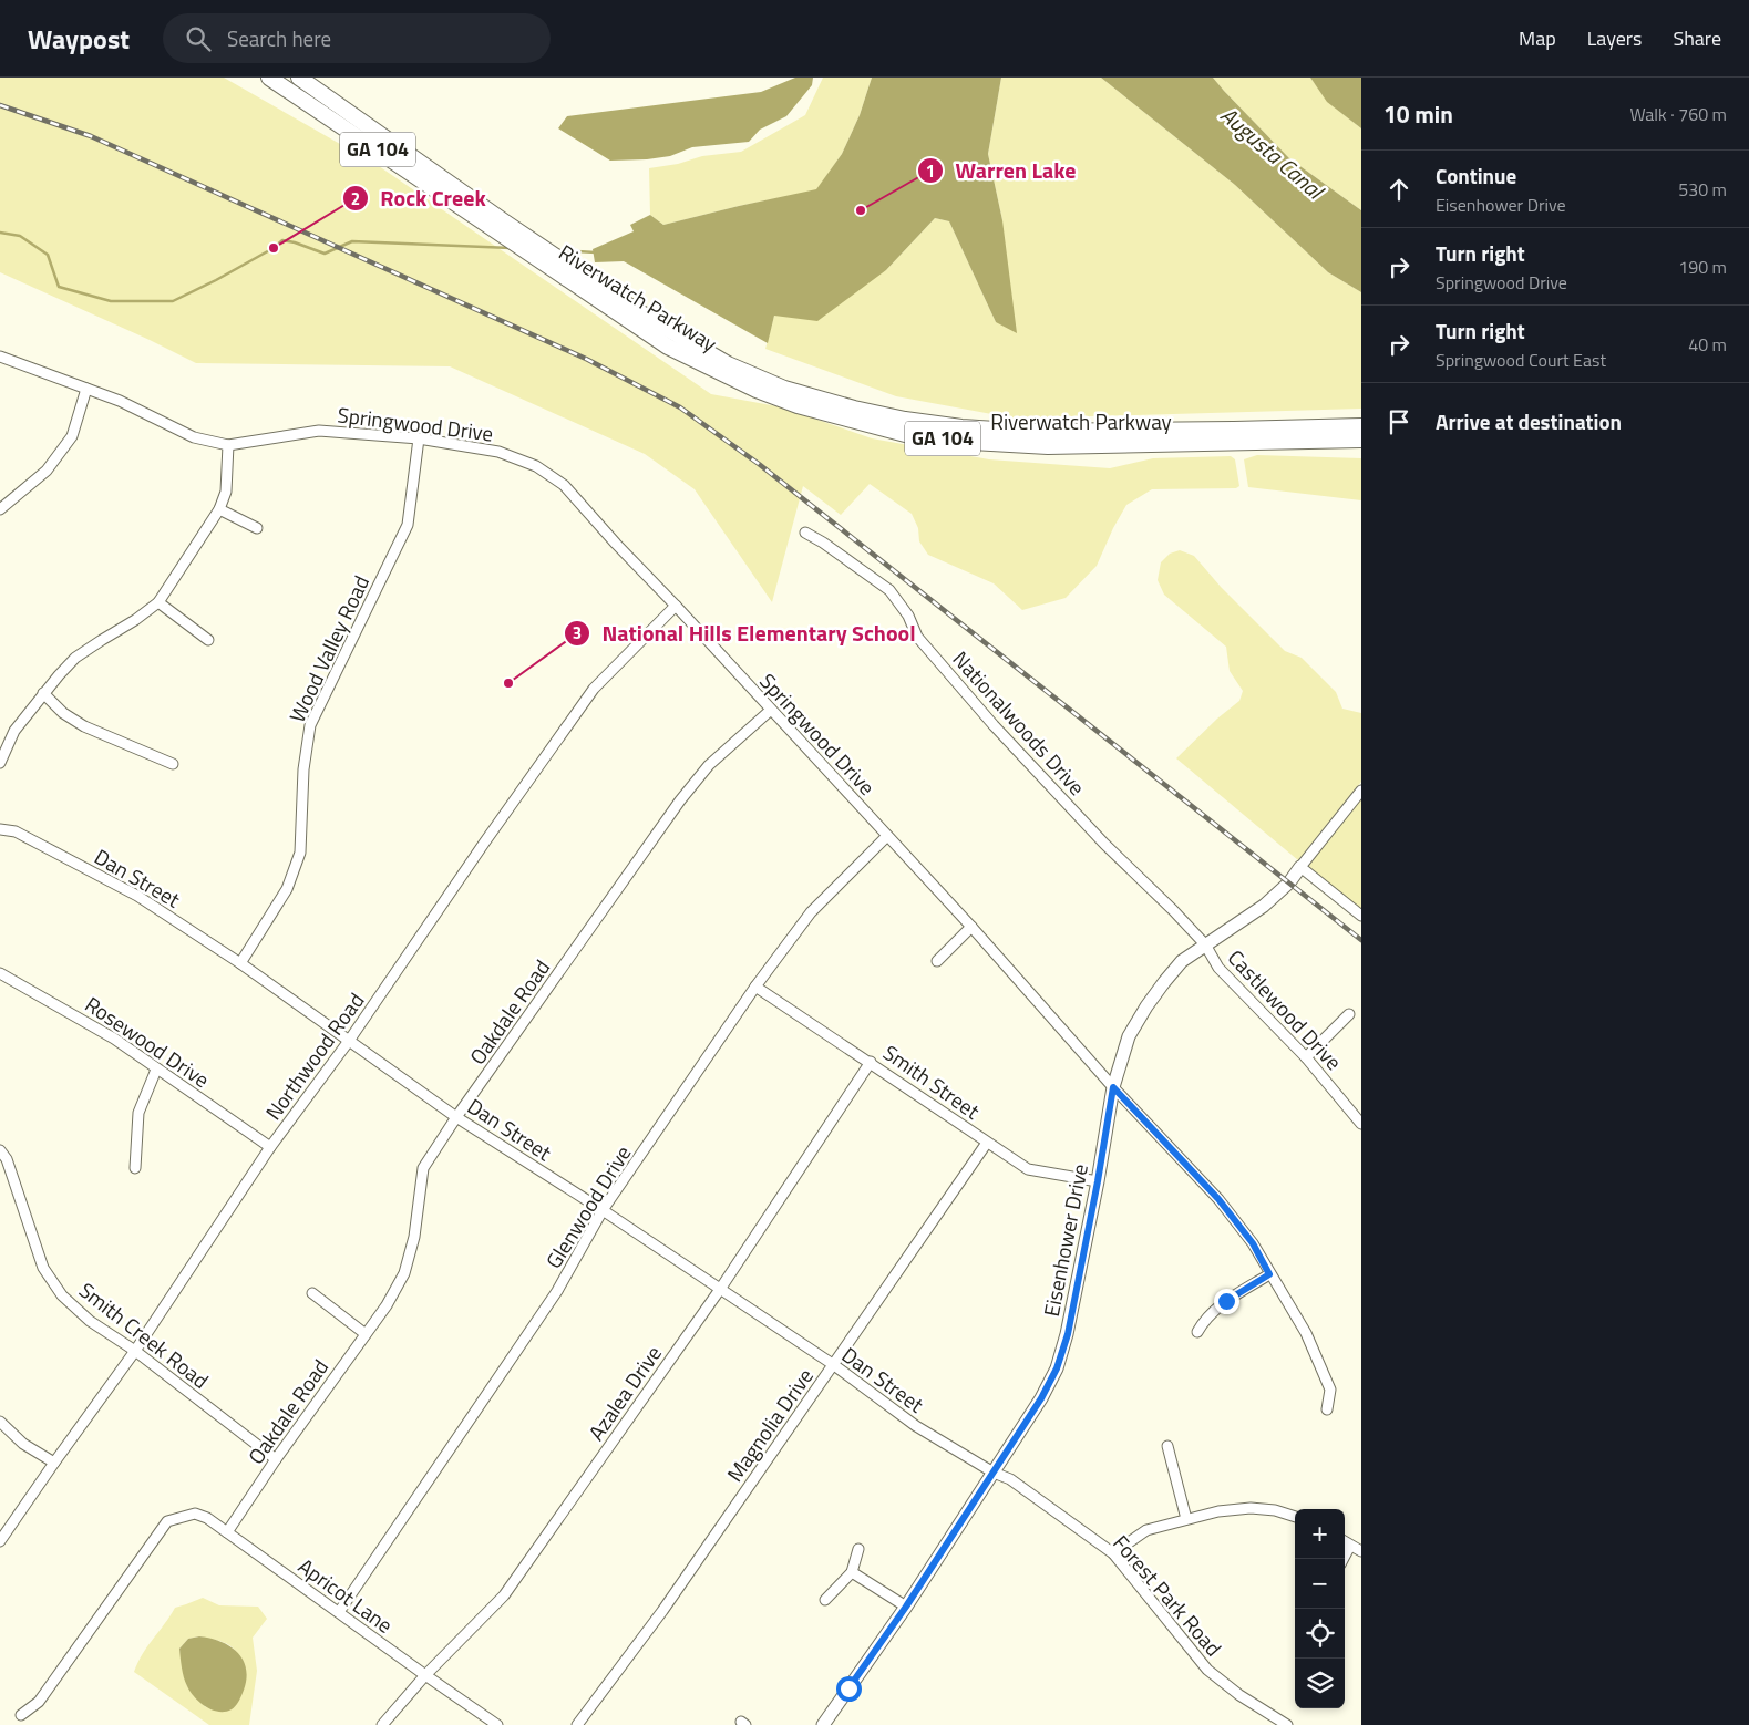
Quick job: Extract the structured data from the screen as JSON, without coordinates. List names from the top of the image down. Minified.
{"streets":{"main road":["GA 104","Riverwatch Parkway"],"street":["Springwood Drive","Wood Valley Road","Nationalwoods Drive","Dan Street","Castlewood Drive","Oakdale Road","Rosewood Drive","Northwood Road","Smith Street","Glenwood Drive","Eisenhower Drive","Smith Creek Road","Azalea Drive","Magnolia Drive","Apricot Lane","Forest Park Road"]},"crossings":[["Springwood Drive","Wood Valley Road"],["Springwood Drive","Oakdale Road"],["Springwood Drive","Northwood Road"],["Springwood Drive","Glenwood Drive"],["Springwood Drive","Eisenhower Drive"],["Wood Valley Road","Dan Street"],["Nationalwoods Drive","Castlewood Drive"],["Nationalwoods Drive","Eisenhower Drive"],["Dan Street","Oakdale Road"],["Dan Street","Northwood Road"],["Dan Street","Glenwood Drive"],["Dan Street","Eisenhower Drive"],["Dan Street","Azalea Drive"],["Dan Street","Magnolia Drive"],["Dan Street","Forest Park Road"],["Castlewood Drive","Eisenhower Drive"],["Oakdale Road","Smith Creek Road"],["Oakdale Road","Apricot Lane"],["Rosewood Drive","Northwood Road"],["Northwood Road","Smith Creek Road"],["Smith Street","Glenwood Drive"],["Smith Street","Eisenhower Drive"],["Smith Street","Azalea Drive"],["Smith Street","Magnolia Drive"],["Glenwood Drive","Apricot Lane"],["Eisenhower Drive","Forest Park Road"],["Azalea Drive","Apricot Lane"]],"water":["Augusta Canal"],"places":["Warren Lake","Rock Creek","National Hills Elementary School"],"page":{"header":"Waypost","search":"Search here","nav":["Map","Layers","Share"],"heading":["10 min","Walk · 760 m"],"list":[["Continue","Eisenhower Drive","530 m"],["Turn right","Springwood Drive","190 m"],["Turn right","Springwood Court East","40 m"],"Arrive at destination"],"map_buttons":["+","−"]}}
